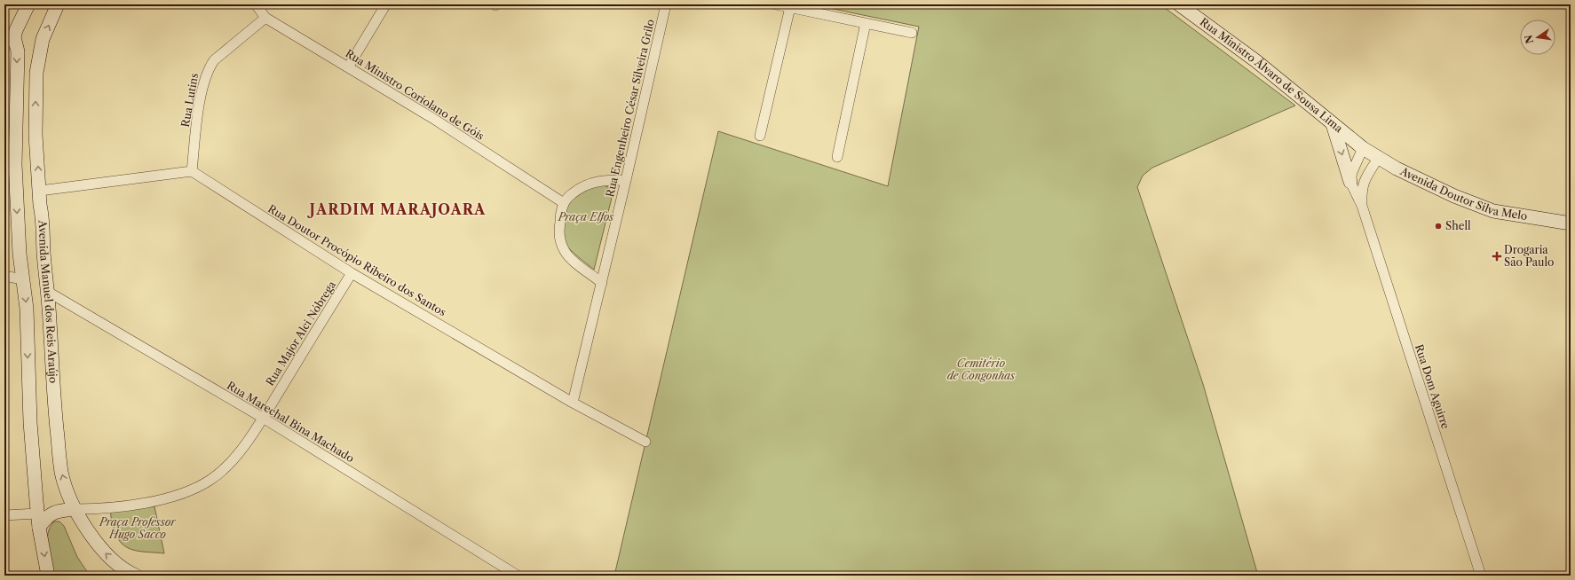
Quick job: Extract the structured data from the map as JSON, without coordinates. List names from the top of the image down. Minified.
{"streets":{"street":["Rua Ministro Álvaro de Sousa Lima","Rua Ministro Coriolano de Góis","Rua Lutins","Rua Engenheiro César Silveira Grilo","Avenida Doutor Silva Melo","Rua Doutor Procópio Ribeiro dos Santos","Avenida Manuel dos Reis Araújo","Rua Major Alci Nóbrega","Rua Dom Aguirre","Rua Marechal Bina Machado"]},"crossings":[["Rua Ministro Álvaro de Sousa Lima","Avenida Doutor Silva Melo"],["Rua Ministro Coriolano de Góis","Rua Lutins"],["Rua Lutins","Rua Doutor Procópio Ribeiro dos Santos"],["Rua Engenheiro César Silveira Grilo","Rua Doutor Procópio Ribeiro dos Santos"],["Avenida Doutor Silva Melo","Rua Dom Aguirre"],["Rua Doutor Procópio Ribeiro dos Santos","Rua Major Alci Nóbrega"],["Avenida Manuel dos Reis Araújo","Rua Major Alci Nóbrega"],["Avenida Manuel dos Reis Araújo","Rua Marechal Bina Machado"],["Rua Major Alci Nóbrega","Rua Marechal Bina Machado"]],"districts":["JARDIM MARAJOARA"],"parks":["Praça Elfos","Cemitério de Congonhas","Praça Professor Hugo Sacco"],"places":{"other":["Shell"],"health":["Drogaria São Paulo"]},"north":"left"}
